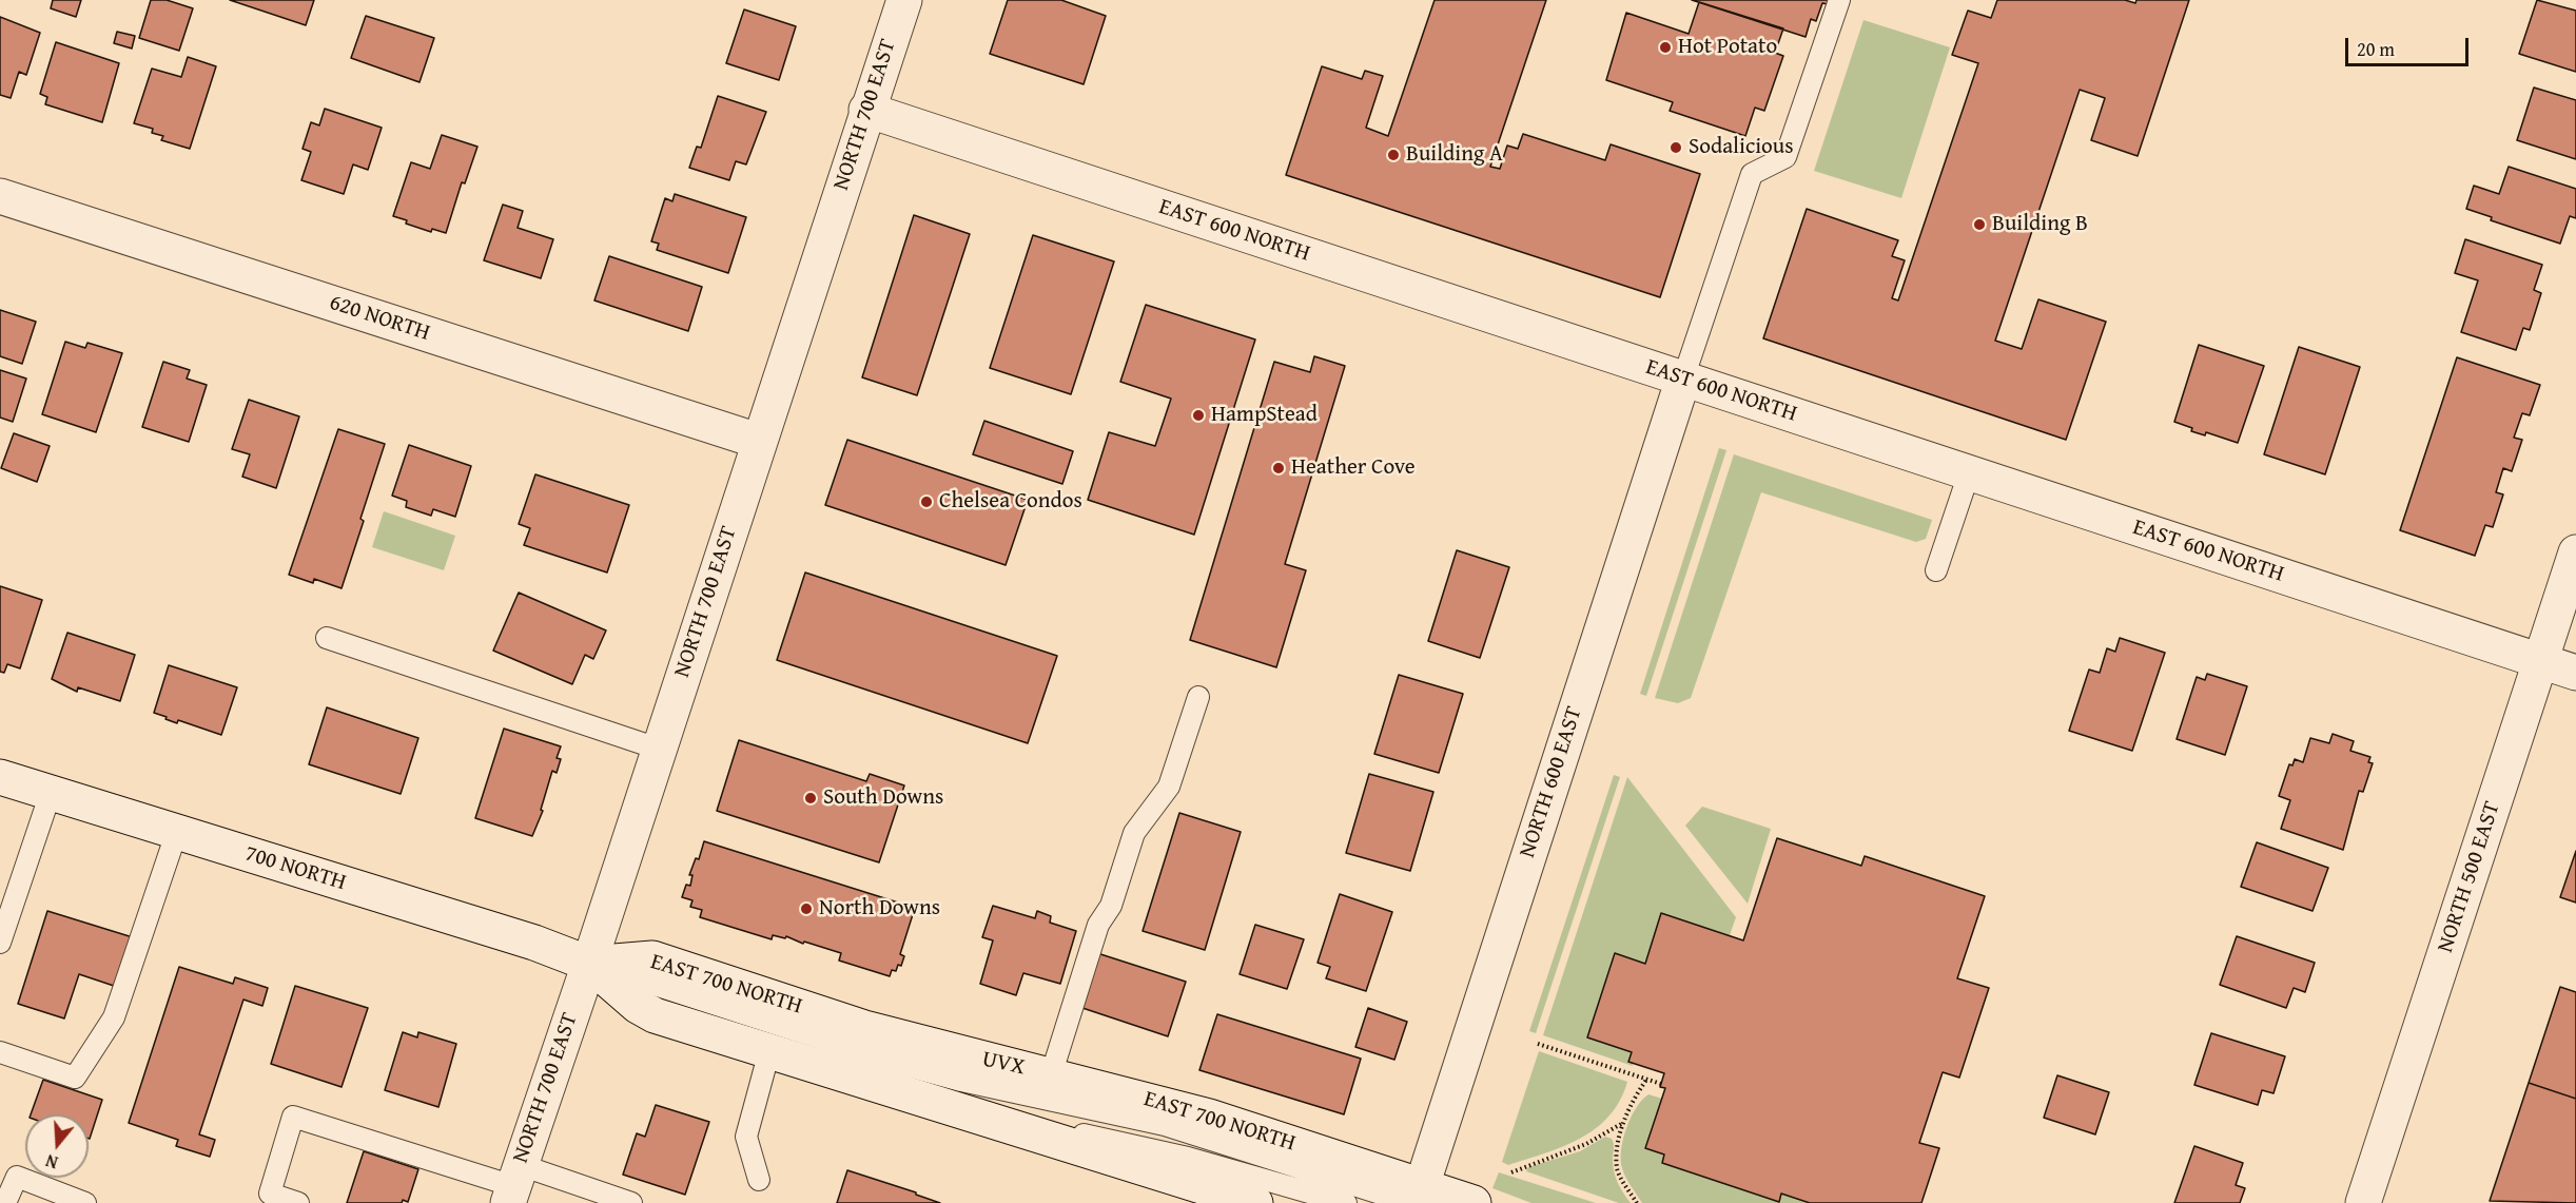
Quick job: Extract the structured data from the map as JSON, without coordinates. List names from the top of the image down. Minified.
{"streets":{"street":["NORTH 700 EAST","EAST 600 NORTH","620 NORTH","NORTH 600 EAST","700 NORTH","NORTH 500 EAST","EAST 700 NORTH"],"lane":["UVX"]},"crossings":[["NORTH 700 EAST","EAST 600 NORTH"],["NORTH 700 EAST","620 NORTH"],["NORTH 700 EAST","700 NORTH"],["NORTH 700 EAST","EAST 700 NORTH"],["NORTH 700 EAST","UVX"],["EAST 600 NORTH","NORTH 600 EAST"],["EAST 600 NORTH","NORTH 500 EAST"],["NORTH 600 EAST","EAST 700 NORTH"],["NORTH 600 EAST","UVX"],["700 NORTH","EAST 700 NORTH"],["700 NORTH","UVX"],["EAST 700 NORTH","UVX"]],"places":["Hot Potato","Sodalicious","Building A","Building B","HampStead","Heather Cove","Chelsea Condos","South Downs","North Downs"],"scale_bar":"20 m","north":"bottom"}
